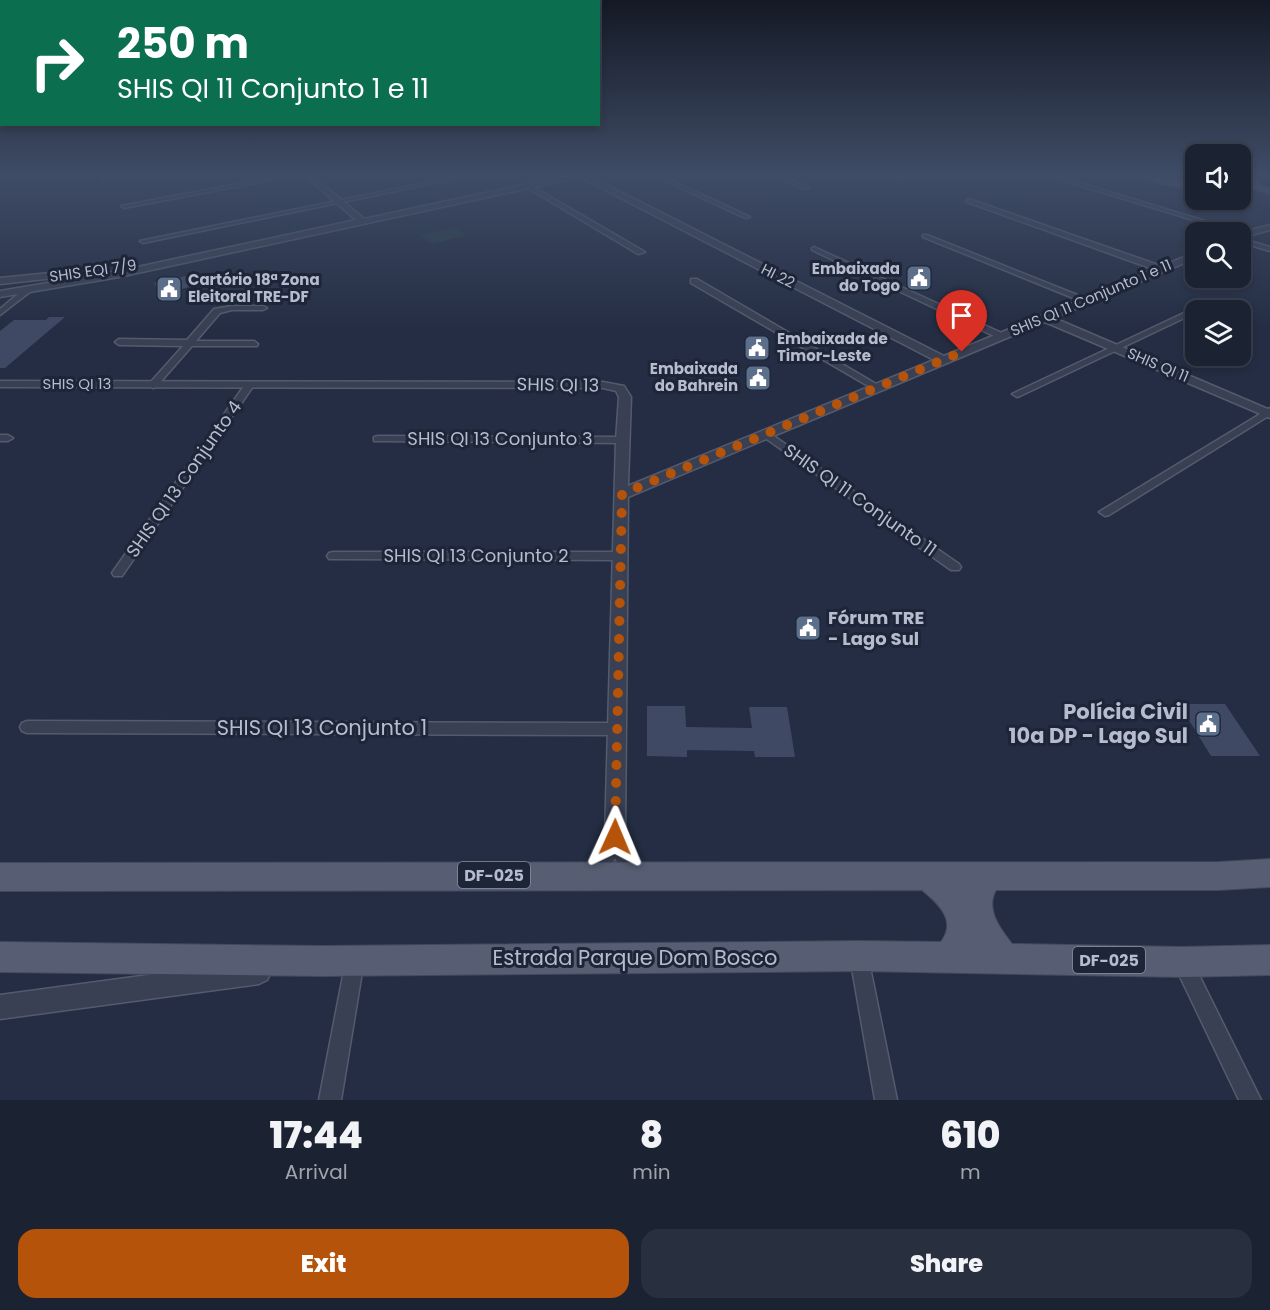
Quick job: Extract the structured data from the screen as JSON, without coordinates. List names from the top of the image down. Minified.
{"streets":{"main road":["DF-025","Estrada Parque Dom Bosco"],"street":["SHIS EQI 7/9","HI 22","SHIS QI 11 Conjunto 1 e 11","SHIS QI 11","SHIS QI 13","SHIS QI 13 Conjunto 3","SHIS QI 13 Conjunto 4","SHIS QI 11 Conjunto 11","SHIS QI 13 Conjunto 2","SHIS QI 13 Conjunto 1"]},"crossings":[["HI 22","SHIS QI 11 Conjunto 1 e 11"],["SHIS QI 11 Conjunto 1 e 11","SHIS QI 11"],["SHIS QI 11 Conjunto 1 e 11","SHIS QI 13"],["SHIS QI 11 Conjunto 1 e 11","SHIS QI 11 Conjunto 11"],["SHIS QI 13","SHIS QI 13 Conjunto 3"],["SHIS QI 13","SHIS QI 13 Conjunto 4"],["SHIS QI 13","SHIS QI 13 Conjunto 2"],["SHIS QI 13","SHIS QI 13 Conjunto 1"],["SHIS QI 13","DF-025"]],"places":{"public building":["Embaixada do Togo","Cartório 18ª Zona Eleitoral TRE-DF","Embaixada de Timor-Leste","Embaixada do Bahrein","Fórum TRE - Lago Sul","Polícia Civil 10a DP - Lago Sul"]},"page":{"turn":["250 m","SHIS QI 11 Conjunto 1 e 11"],"eta":["17:44","Arrival","8","min","610","m"],"buttons":["Exit","Share"]}}
